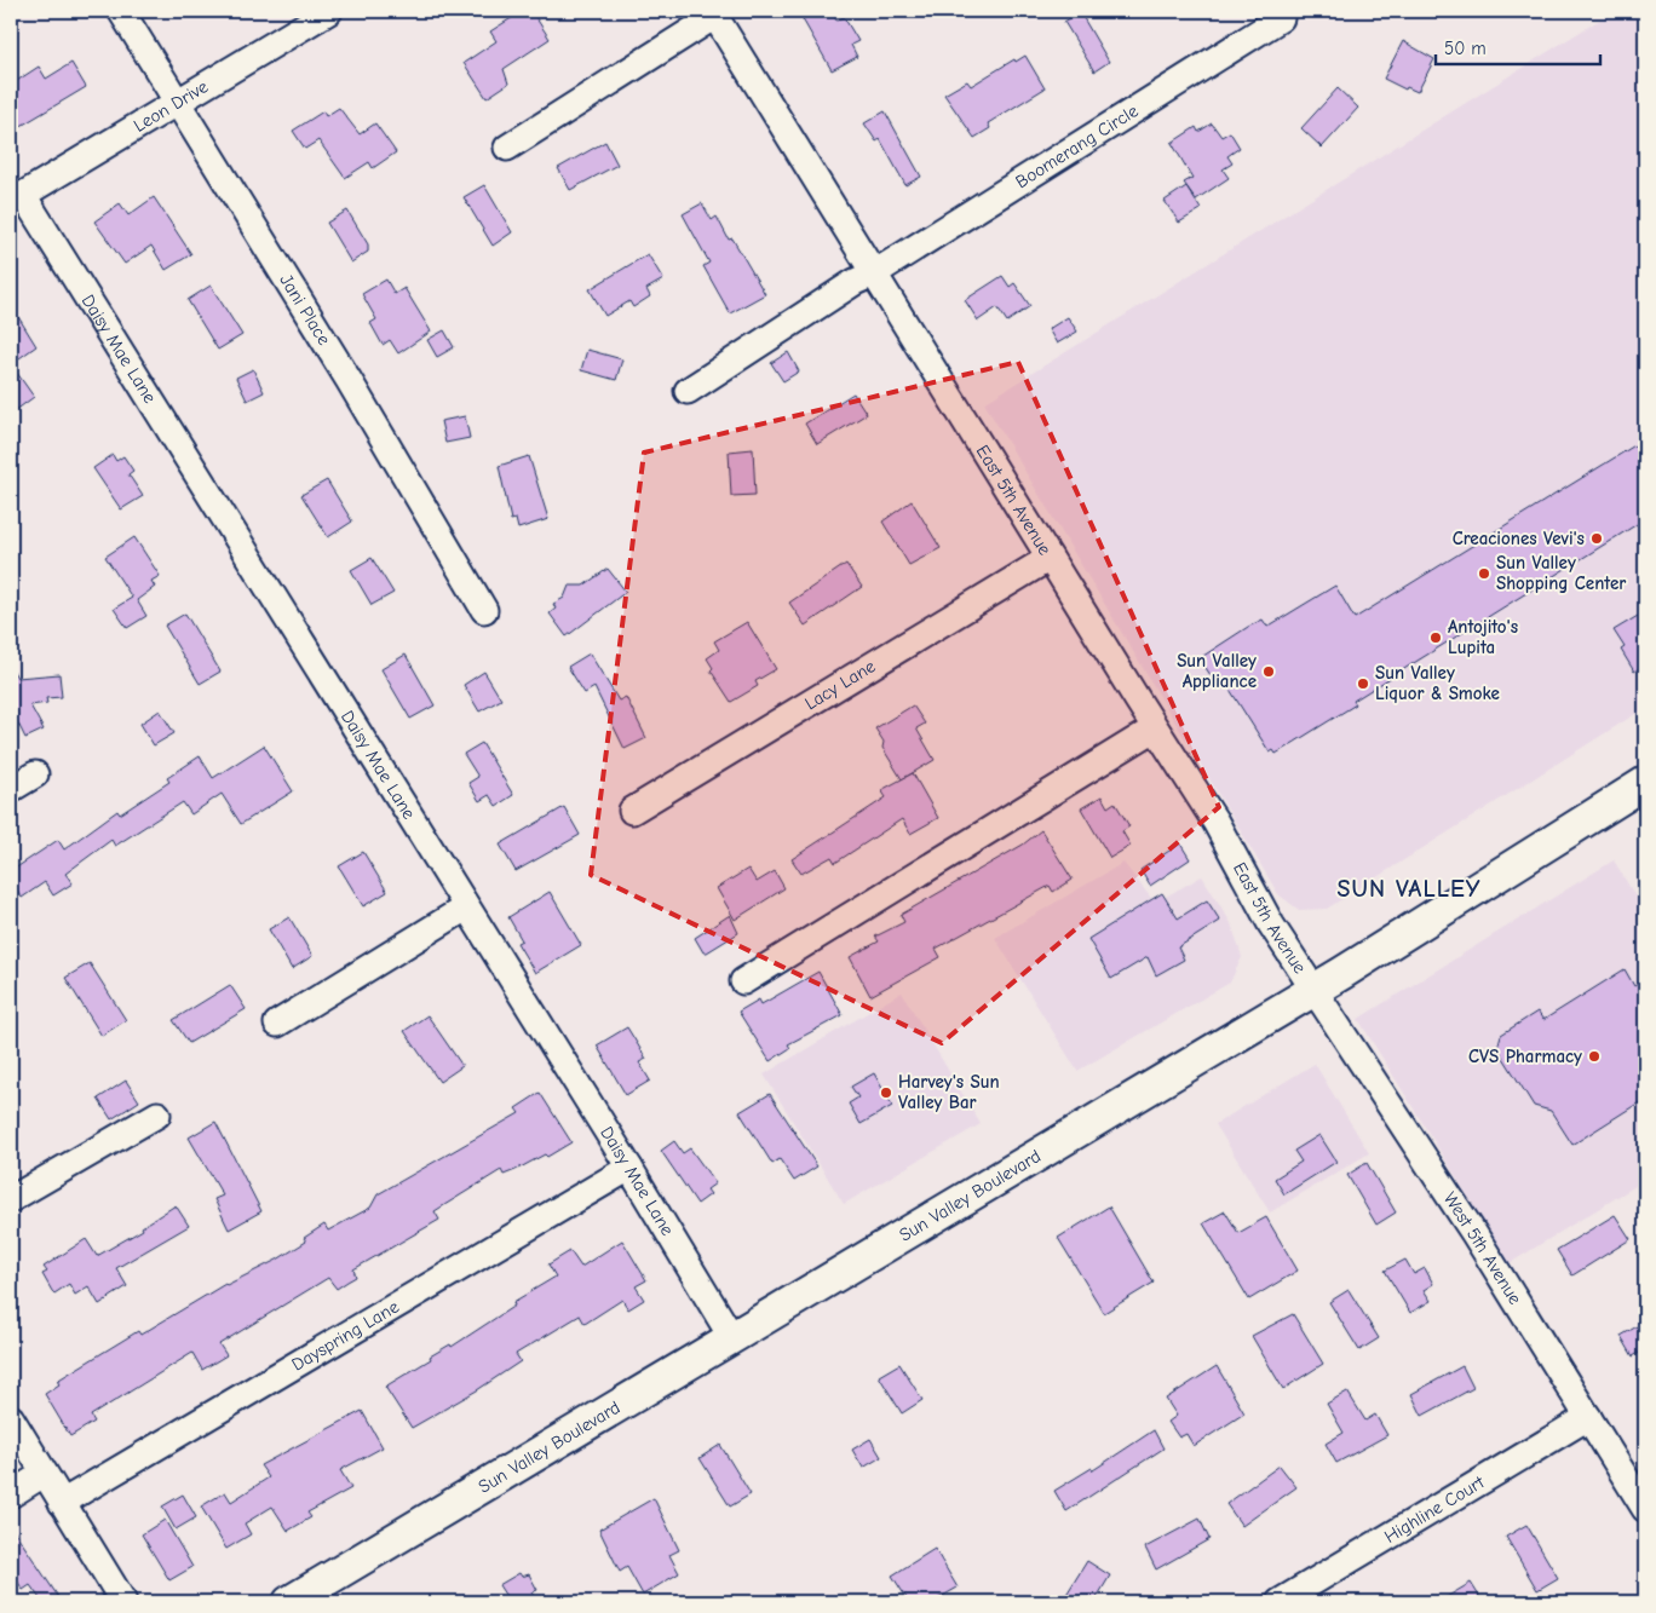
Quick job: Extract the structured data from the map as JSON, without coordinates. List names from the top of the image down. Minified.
{"streets":{"main road":["Sun Valley Boulevard"],"street":["Leon Drive","Boomerang Circle","Jani Place","Daisy Mae Lane","East 5th Avenue","Lacy Lane","West 5th Avenue","Dayspring Lane","Highline Court"]},"crossings":[["Leon Drive","Jani Place"],["Leon Drive","Daisy Mae Lane"],["Boomerang Circle","East 5th Avenue"],["Daisy Mae Lane","Sun Valley Boulevard"],["Daisy Mae Lane","Dayspring Lane"],["East 5th Avenue","Lacy Lane"],["East 5th Avenue","Sun Valley Boulevard"],["East 5th Avenue","West 5th Avenue"],["Sun Valley Boulevard","West 5th Avenue"],["West 5th Avenue","Highline Court"]],"districts":["SUN VALLEY"],"places":["Creaciones Vevi's","Sun Valley Shopping Center","Antojito's Lupita","Sun Valley Appliance","Sun Valley Liquor & Smoke","CVS Pharmacy","Harvey's Sun Valley Bar"],"scale_bar":"50 m"}
